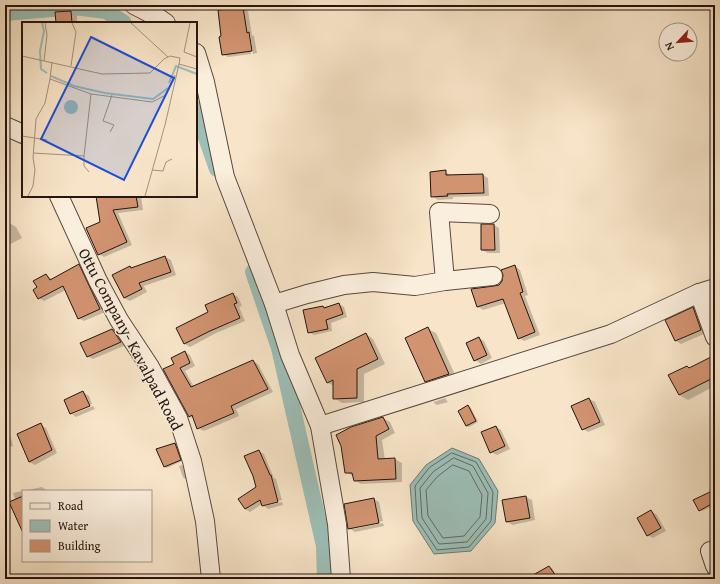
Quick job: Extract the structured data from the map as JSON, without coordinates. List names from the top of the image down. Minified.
{"streets":{"street":["Ottu Company- Kavalpad Road"]},"legend":["Road","Water","Building"],"north":"bottom left"}
